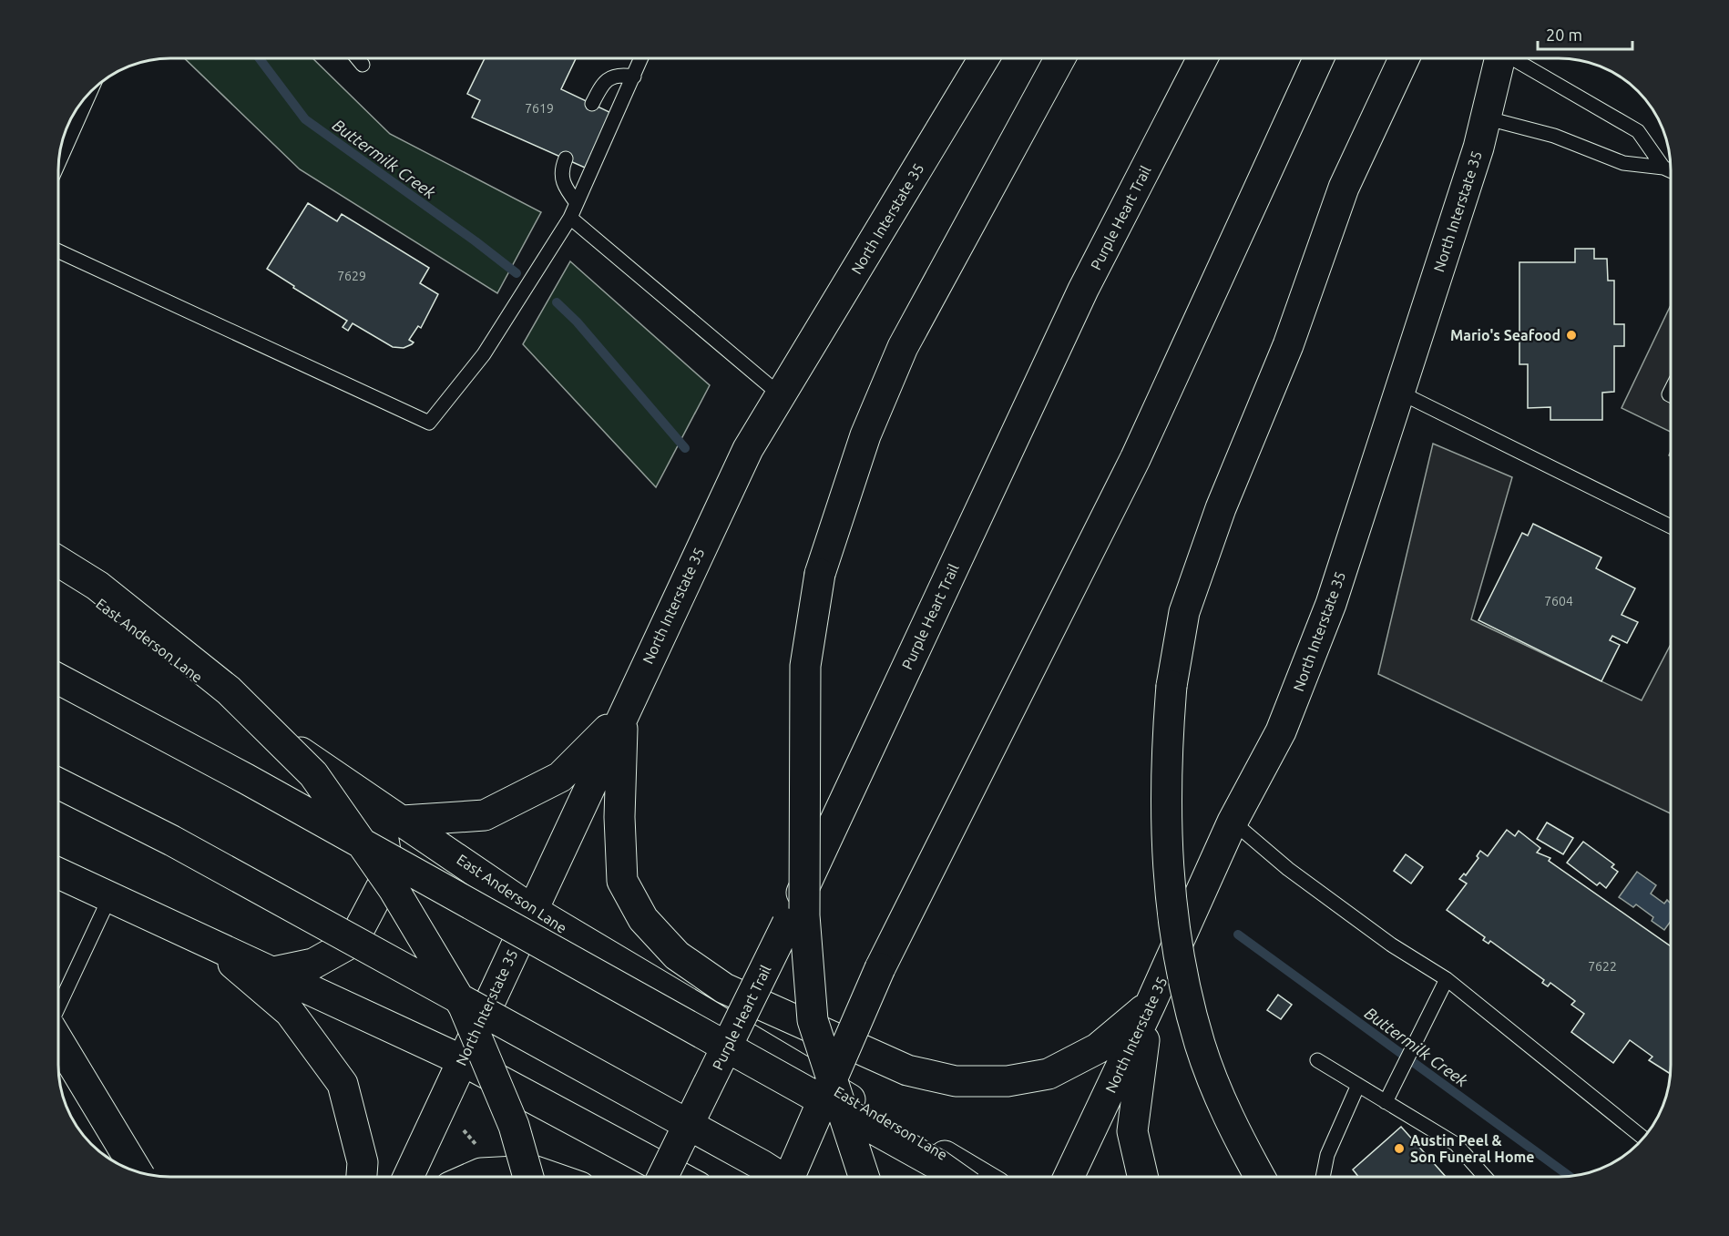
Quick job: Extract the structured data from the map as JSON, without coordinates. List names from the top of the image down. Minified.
{"streets":{"main road":["North Interstate 35","Purple Heart Trail","East Anderson Lane"]},"crossings":[["North Interstate 35","East Anderson Lane"]],"water":["Buttermilk Creek"],"places":["Mario's Seafood","Austin Peel & Son Funeral Home"],"house_numbers":["7619","7629","7604","7622"],"scale_bar":"20 m"}
